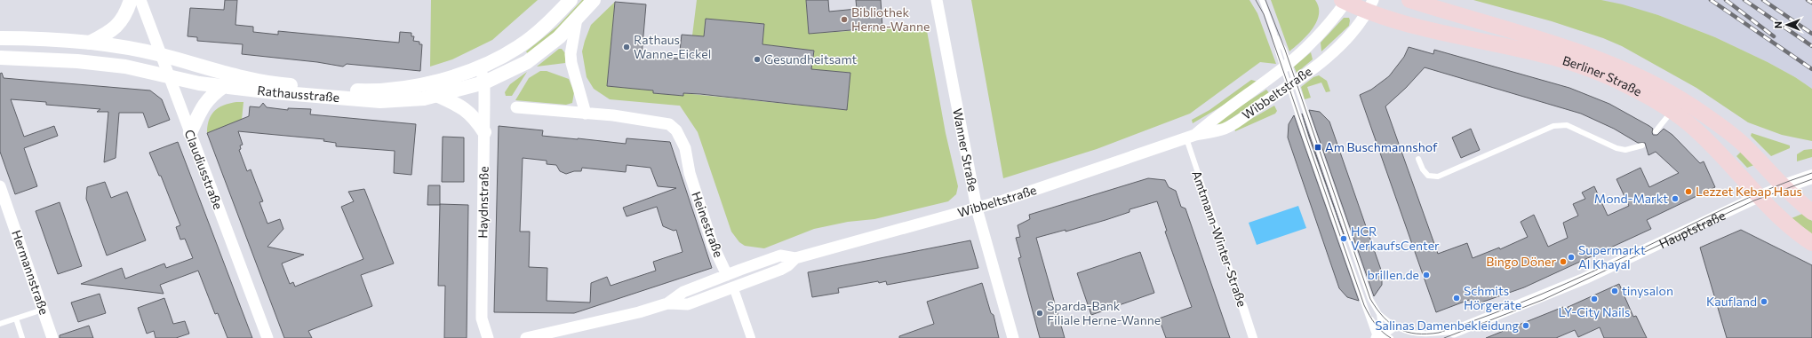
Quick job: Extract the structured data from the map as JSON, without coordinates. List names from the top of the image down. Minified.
{"streets":{"main road":["Berliner Straße"],"street":["Wibbeltstraße","Rathausstraße","Wanner Straße","Claudiusstraße","Haydnstraße","Heinestraße","Hauptstraße","Amtmann-Winter-Straße","Hermannstraße"]},"crossings":[["Berliner Straße","Wibbeltstraße"],["Berliner Straße","Hauptstraße"],["Wibbeltstraße","Wanner Straße"],["Wibbeltstraße","Heinestraße"],["Wibbeltstraße","Amtmann-Winter-Straße"],["Rathausstraße","Claudiusstraße"],["Rathausstraße","Haydnstraße"]],"places":{"other":["Bibliothek Herne-Wanne","Rathaus Wanne-Eickel","Gesundheitsamt","Lezzet Kebap Haus","Mond-Markt","HCR VerkaufsCenter","Supermarkt Al Khayal","Bingo Döner","brillen.de","tinysalon","Schmits Hörgeräte","LY-City Nails","Kaufland","Sparda-Bank Filiale Herne-Wanne","Salinas Damenbekleidung"],"transit":["Am Buschmannshof"]},"north":"left"}
